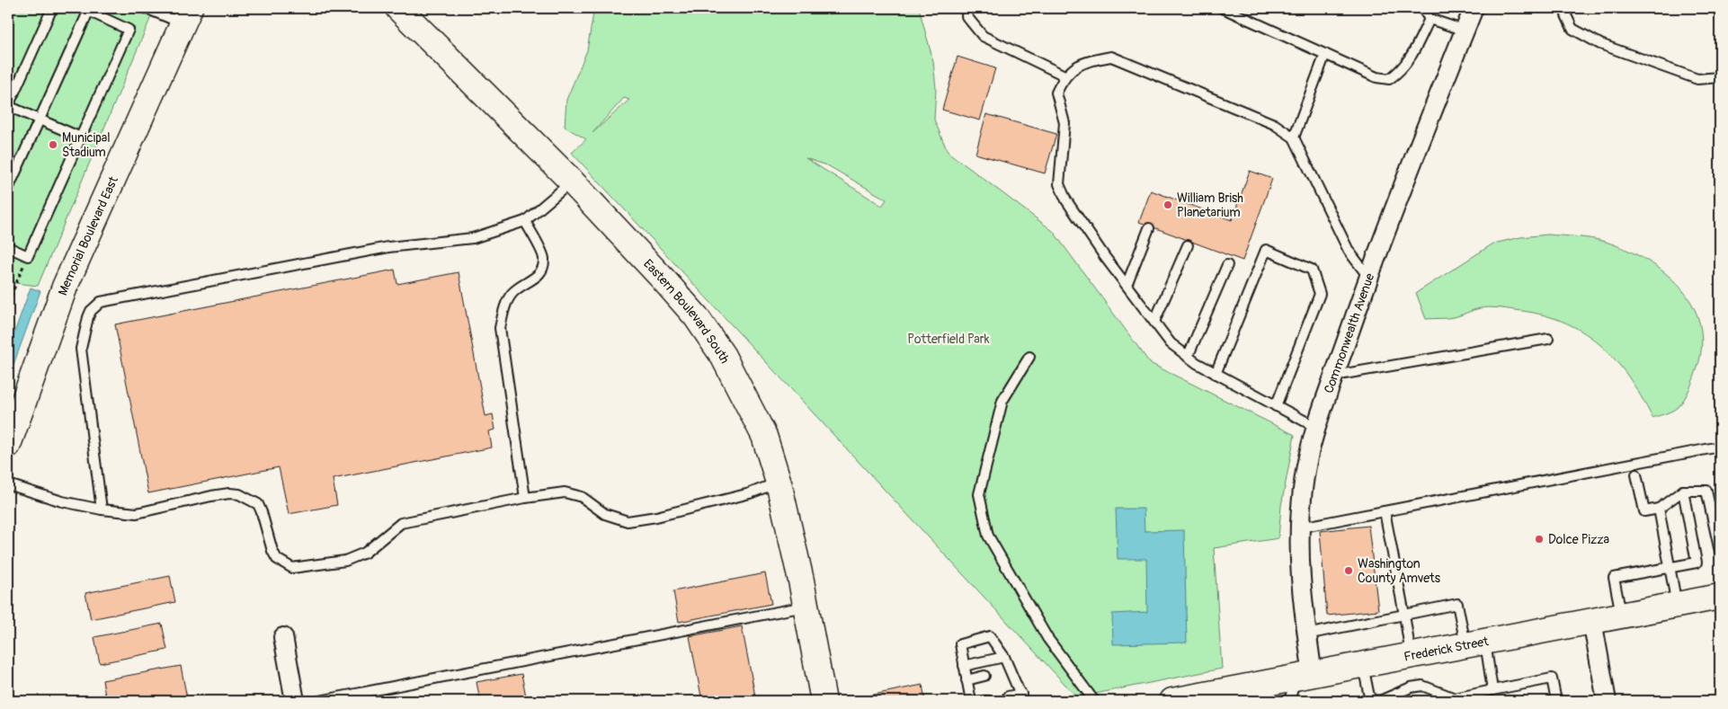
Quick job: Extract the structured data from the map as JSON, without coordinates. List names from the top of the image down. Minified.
{"streets":{"main road":["Memorial Boulevard East","Eastern Boulevard South","Frederick Street"],"street":["Commonwealth Avenue"]},"crossings":[["Commonwealth Avenue","Frederick Street"]],"parks":["Potterfield Park"],"places":["Municipal Stadium","William Brish Planetarium","Dolce Pizza","Washington County Amvets"]}
